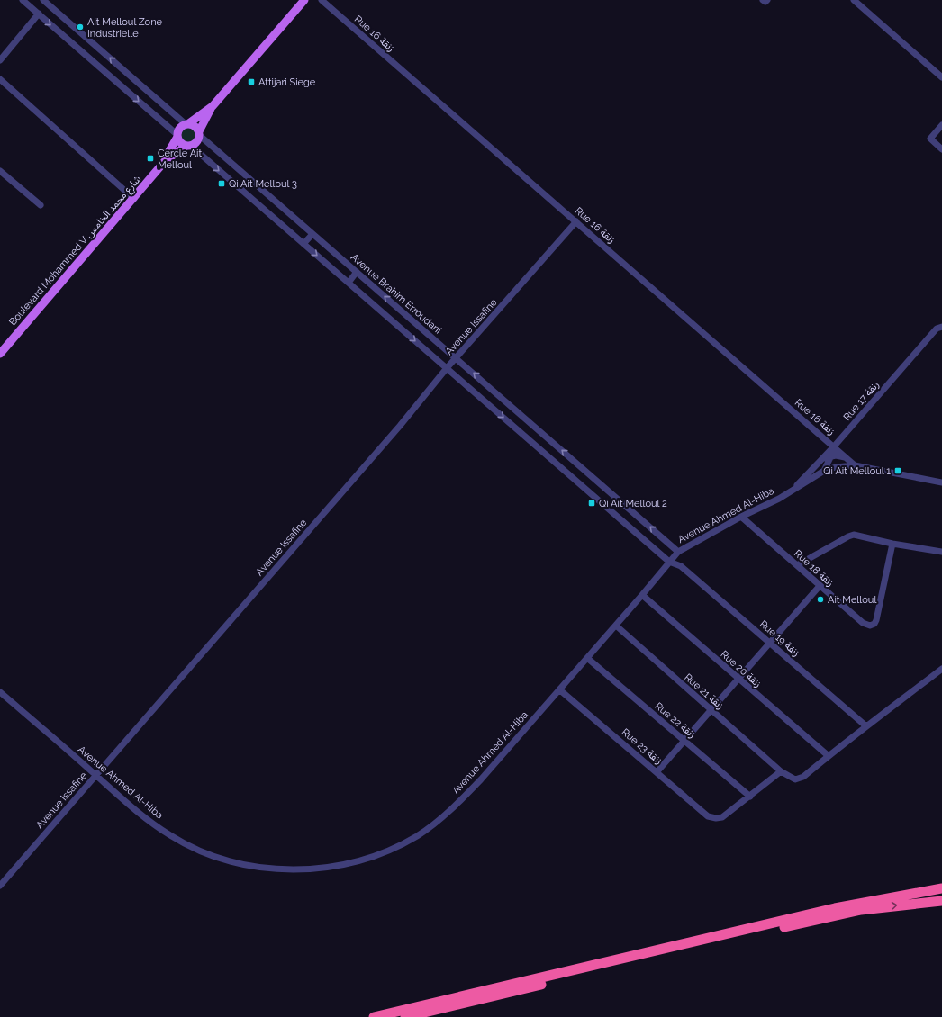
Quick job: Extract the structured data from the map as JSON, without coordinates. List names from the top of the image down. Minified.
{"streets":{"main road":["Boulevard Mohammed V شارع محمد الخامس"],"street":["Rue 16 زنقة","Avenue Brahim Erroudani","Avenue Issafine","Rue 17 زنقة","Avenue Ahmed Al-Hiba","Rue 18 زنقة","Rue 19 زنقة","Rue 20 زنقة","Rue 21 زنقة","Rue 22 زنقة","Rue 23 زنقة"]},"crossings":[["Rue 16 زنقة","Avenue Issafine"],["Rue 16 زنقة","Rue 17 زنقة"],["Rue 16 زنقة","Avenue Ahmed Al-Hiba"],["Boulevard Mohammed V شارع محمد الخامس","Avenue Brahim Erroudani"],["Avenue Brahim Erroudani","Avenue Issafine"],["Avenue Brahim Erroudani","Avenue Ahmed Al-Hiba"],["Avenue Issafine","Avenue Ahmed Al-Hiba"],["Rue 17 زنقة","Avenue Ahmed Al-Hiba"],["Avenue Ahmed Al-Hiba","Rue 18 زنقة"],["Avenue Ahmed Al-Hiba","Rue 19 زنقة"],["Avenue Ahmed Al-Hiba","Rue 20 زنقة"],["Avenue Ahmed Al-Hiba","Rue 21 زنقة"],["Avenue Ahmed Al-Hiba","Rue 22 زنقة"],["Avenue Ahmed Al-Hiba","Rue 23 زنقة"],["Rue 20 زنقة","Rue 21 زنقة"],["Rue 22 زنقة","Rue 23 زنقة"]],"places":{"other":["Ait Melloul Zone Industrielle","Ait Melloul"],"transit":["Attijari Siege","Cercle Ait Melloul","Qi Ait Melloul 3","Qi Ait Melloul 1","Qi Ait Melloul 2"]}}
